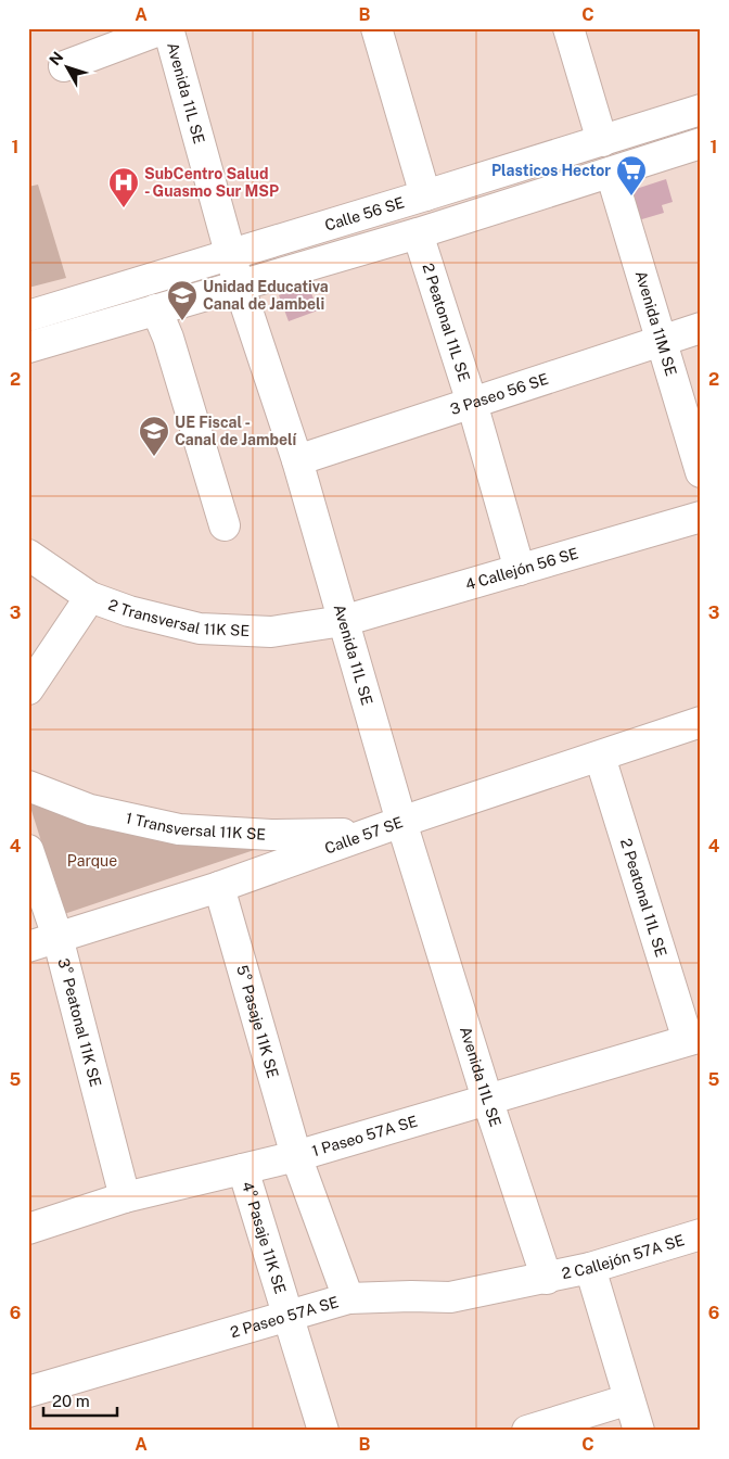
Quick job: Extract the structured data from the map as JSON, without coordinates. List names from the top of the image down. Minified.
{"streets":{"street":["Avenida 11L SE","Calle 56 SE","Avenida 11M SE","2 Peatonal 11L SE","3 Paseo 56 SE","4 Callejón 56 SE","2 Transversal 11K SE","1 Transversal 11K SE","Calle 57 SE","5° Pasaje 11K SE","3° Peatonal 11K SE","1 Paseo 57A SE","4° Pasaje 11K SE","2 Callejón 57A SE","2 Paseo 57A SE"]},"crossings":[["Avenida 11L SE","Calle 56 SE"],["Avenida 11L SE","3 Paseo 56 SE"],["Avenida 11L SE","4 Callejón 56 SE"],["Avenida 11L SE","2 Transversal 11K SE"],["Avenida 11L SE","Calle 57 SE"],["Avenida 11L SE","1 Paseo 57A SE"],["Avenida 11L SE","2 Callejón 57A SE"],["Avenida 11L SE","2 Paseo 57A SE"],["Avenida 11M SE","3 Paseo 56 SE"],["2 Peatonal 11L SE","3 Paseo 56 SE"],["2 Peatonal 11L SE","4 Callejón 56 SE"],["2 Peatonal 11L SE","Calle 57 SE"],["2 Peatonal 11L SE","1 Paseo 57A SE"],["4 Callejón 56 SE","2 Transversal 11K SE"],["1 Transversal 11K SE","Calle 57 SE"],["Calle 57 SE","5° Pasaje 11K SE"],["Calle 57 SE","3° Peatonal 11K SE"],["5° Pasaje 11K SE","1 Paseo 57A SE"],["5° Pasaje 11K SE","2 Paseo 57A SE"],["3° Peatonal 11K SE","1 Paseo 57A SE"],["1 Paseo 57A SE","4° Pasaje 11K SE"],["4° Pasaje 11K SE","2 Paseo 57A SE"],["2 Callejón 57A SE","2 Paseo 57A SE"]],"parks":["Parque"],"places":{"supermarket":["Plasticos Hector"],"hospital":["SubCentro Salud - Guasmo Sur MSP"],"school or university":["Unidad Educativa Canal de Jambeli","UE Fiscal - Canal de Jambelí"]},"scale_bar":"20 m","north":"top left","grid":{"columns":["A","B","C"],"rows":["1","2","3","4","5","6"]}}
